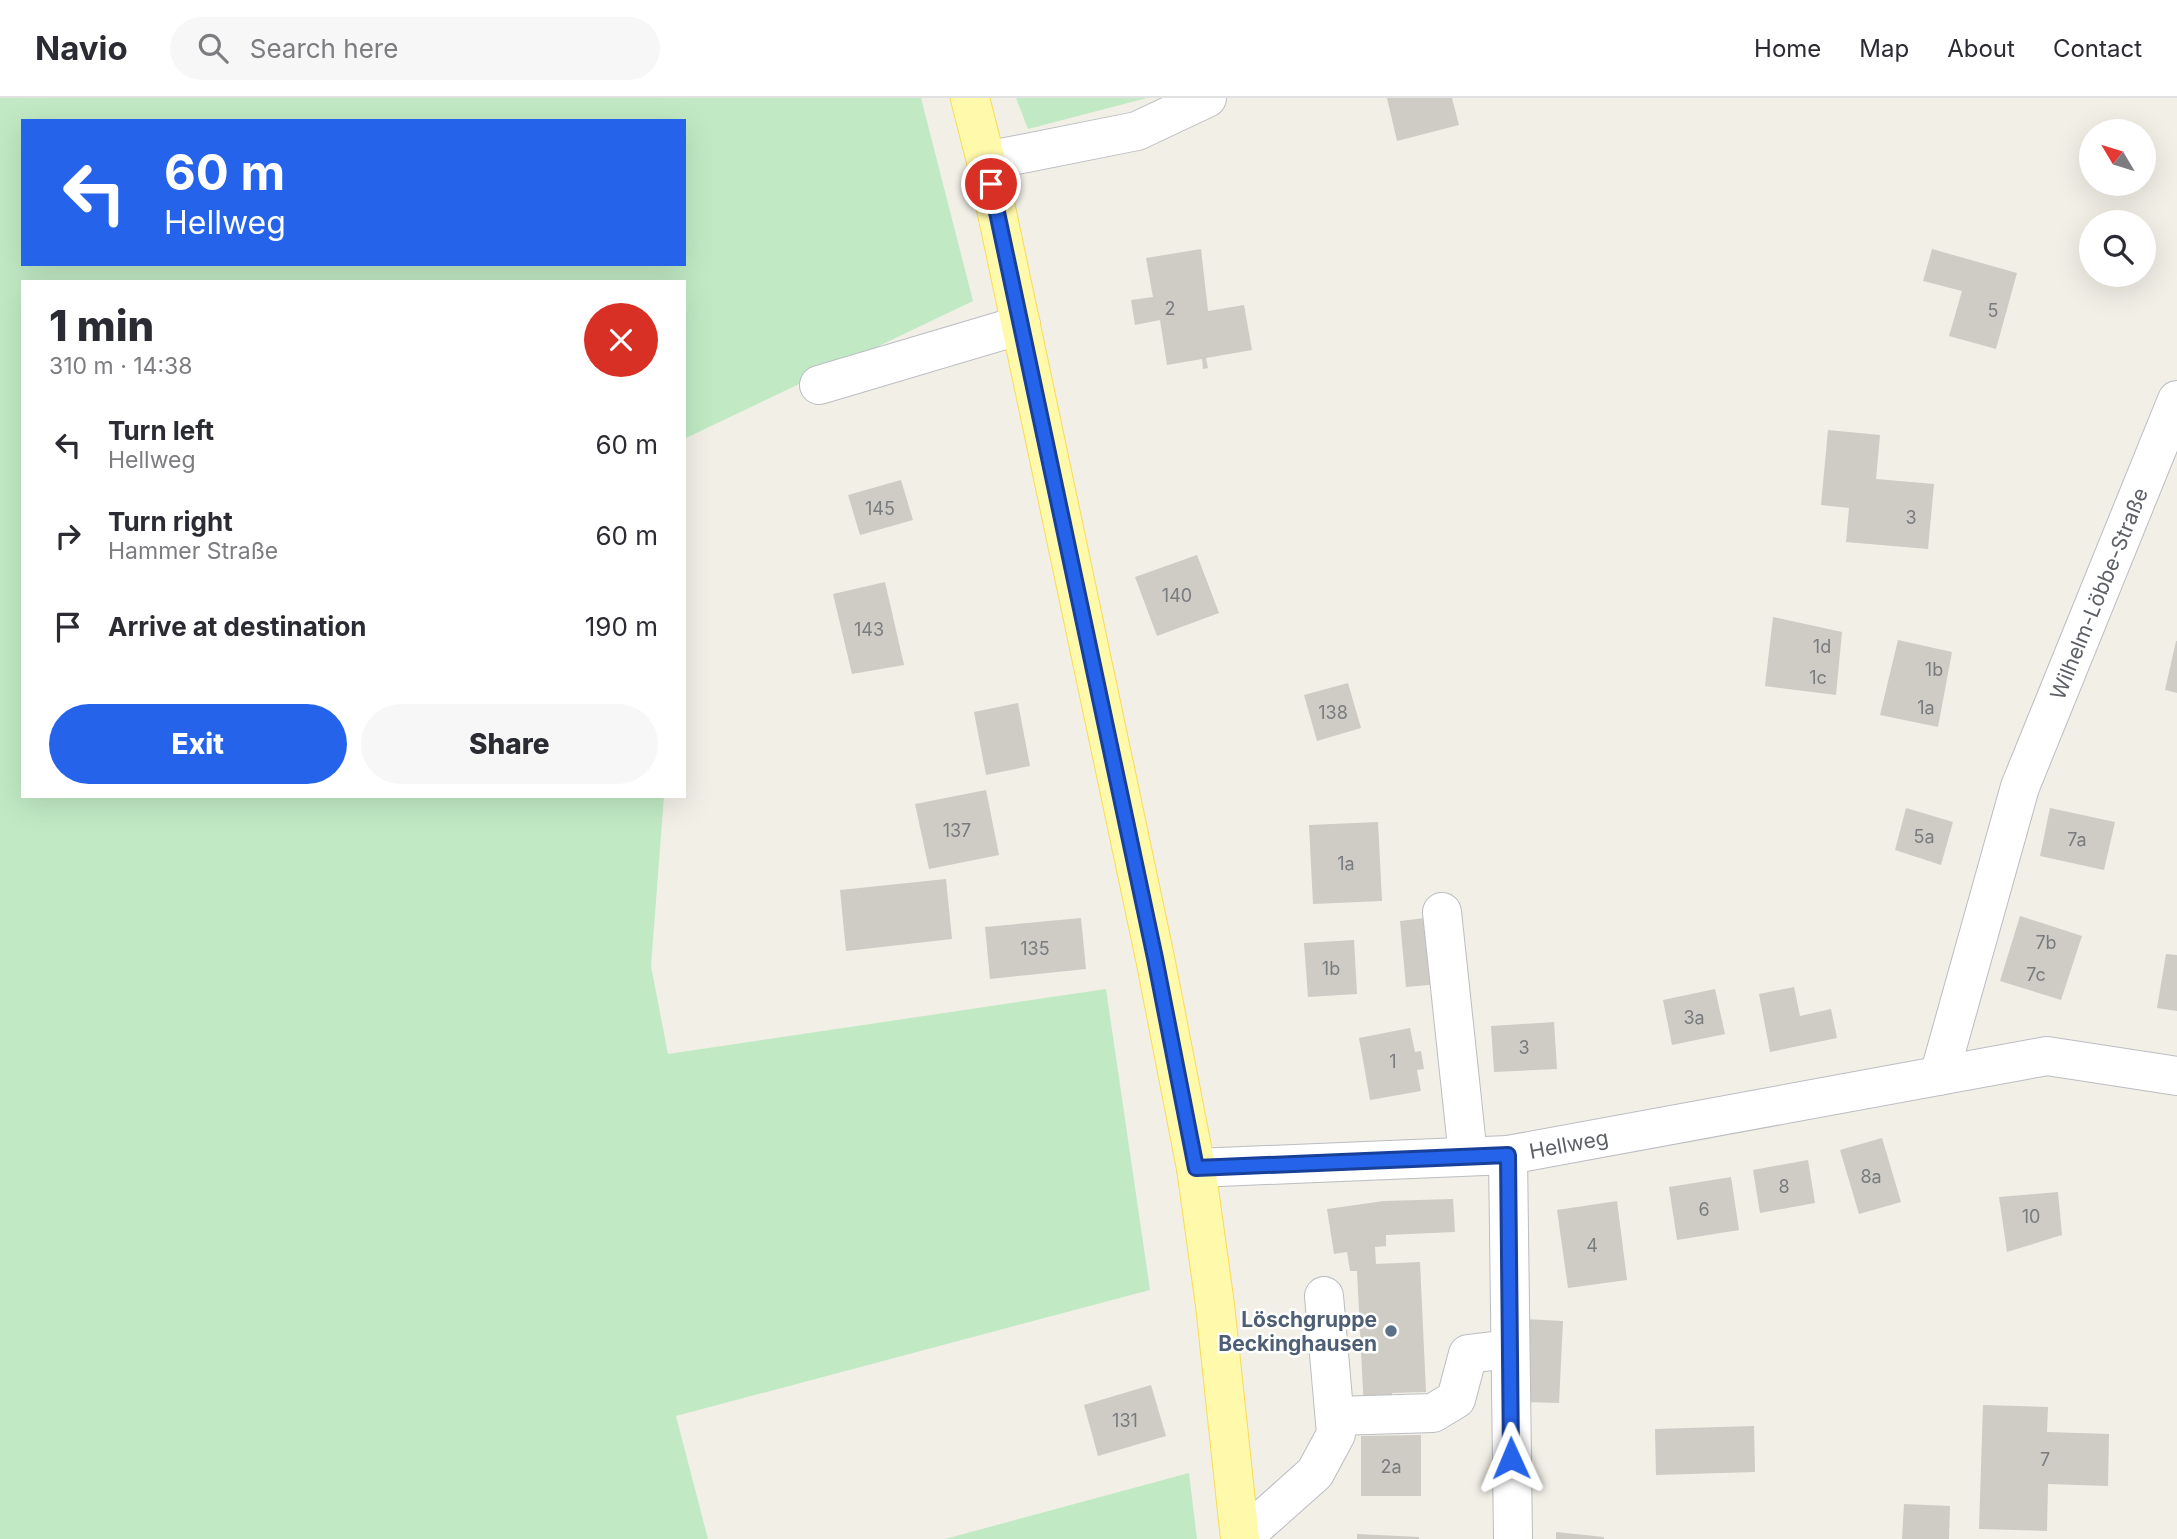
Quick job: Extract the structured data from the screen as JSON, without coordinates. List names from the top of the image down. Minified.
{"streets":{"street":["Wilhelm-Löbbe-Straße","Hellweg"]},"crossings":[["Wilhelm-Löbbe-Straße","Hellweg"]],"places":["Löschgruppe Beckinghausen"],"house_numbers":["2","5","145","3","140","143","1d","1b","1c","1a","138","137","5a","7a","1a","7b","135","1b","7c","3a","3","1","8a","8","6","10","4","131","7","2a"],"north":"top left","page":{"header":"Navio","search":"Search here","nav":["Home","Map","About","Contact"],"turn":["60 m","Hellweg"],"heading":["1 min","310 m · 14:38"],"list":[{"name":"Turn left","note":"Hellweg","value":"60 m"},{"name":"Turn right","note":"Hammer Straße","value":"60 m"},{"name":"Arrive at destination","value":"190 m"}],"buttons":["Exit","Share"]}}
